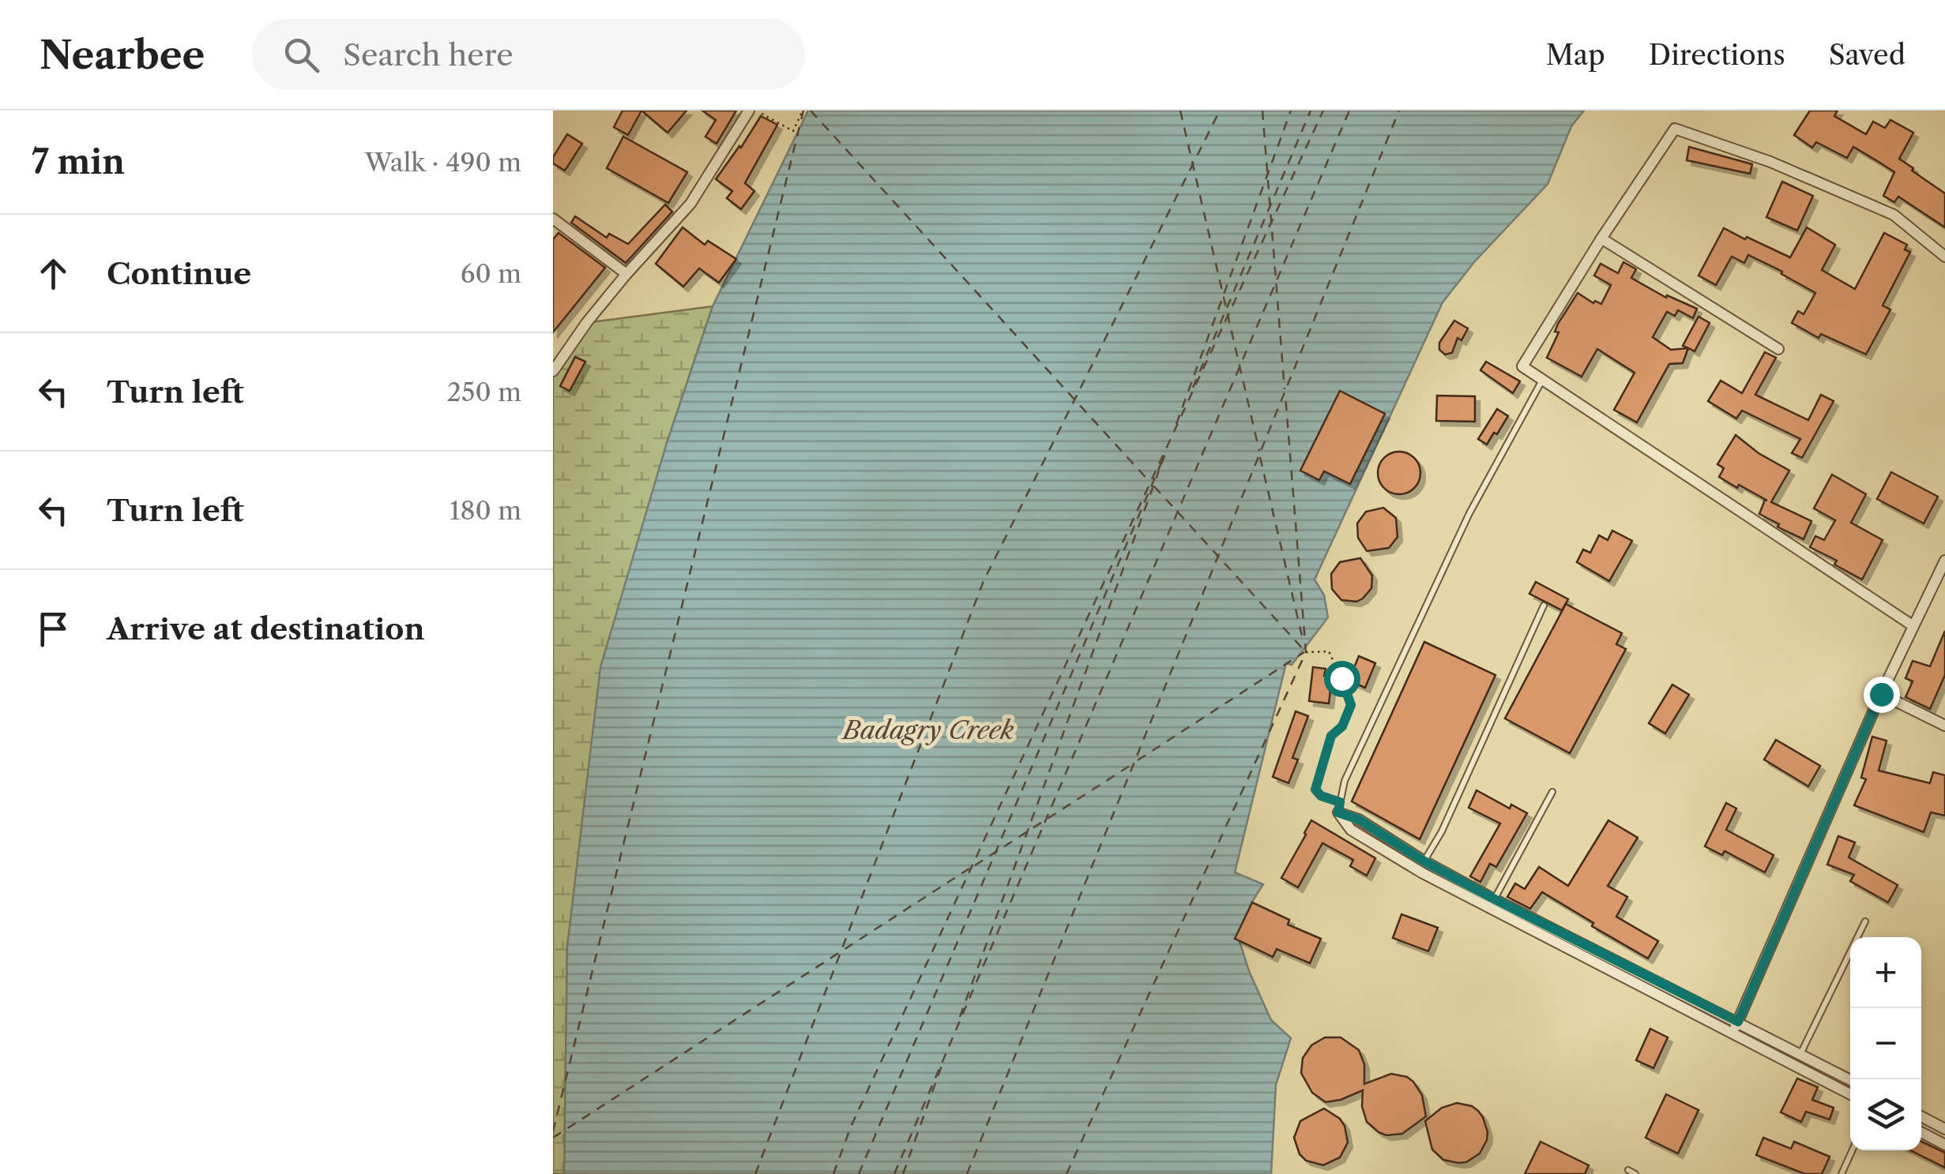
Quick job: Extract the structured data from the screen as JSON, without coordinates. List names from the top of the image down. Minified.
{"water":["Badagry Creek"],"page":{"header":"Nearbee","search":"Search here","nav":["Map","Directions","Saved"],"heading":["7 min","Walk · 490 m"],"list":[["Continue","60 m"],["Turn left","250 m"],["Turn left","180 m"],"Arrive at destination"],"map_buttons":["+","−"]}}
